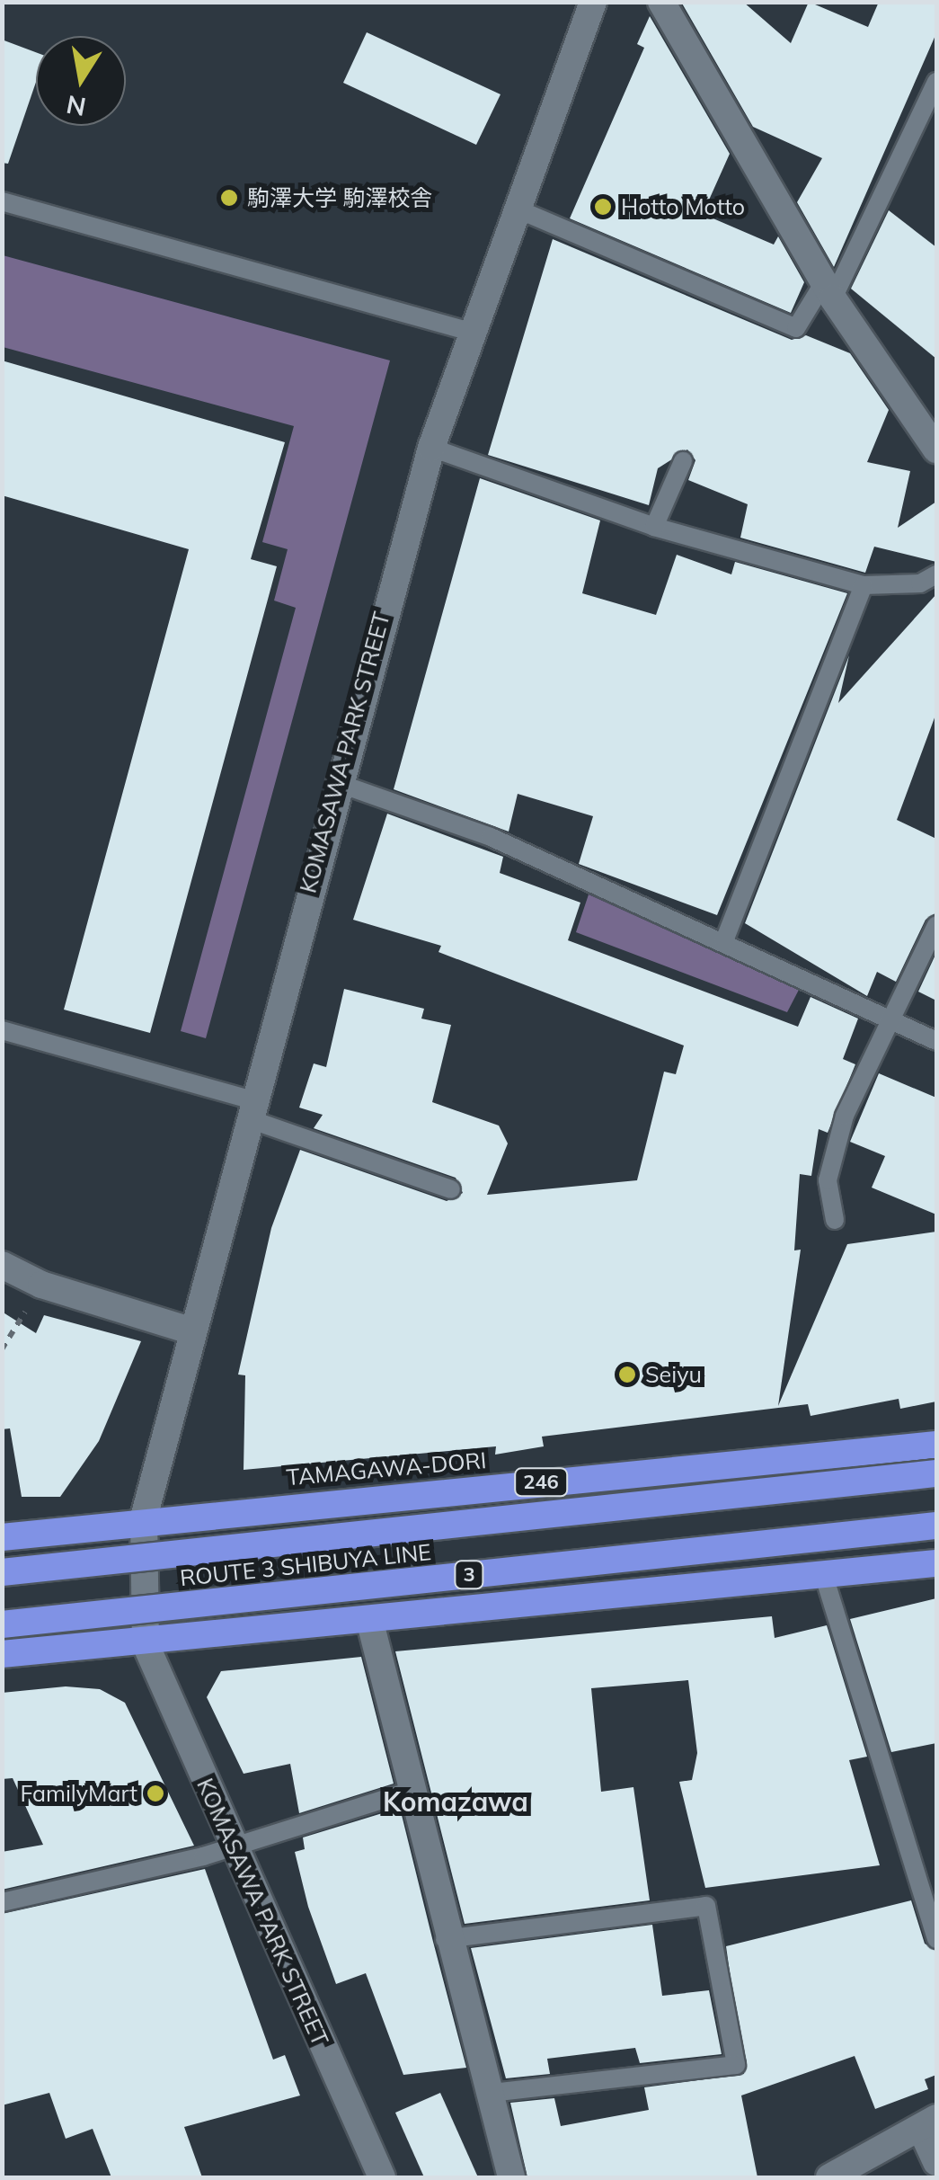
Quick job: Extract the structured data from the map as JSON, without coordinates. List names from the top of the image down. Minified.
{"streets":{"highway":["TAMAGAWA-DORI","246","ROUTE 3 SHIBUYA LINE","3"],"street":["KOMASAWA PARK STREET"]},"crossings":[["KOMASAWA PARK STREET","TAMAGAWA-DORI"]],"districts":["Komazawa"],"places":["駒澤大学 駒澤校舎","Hotto Motto","Seiyu","FamilyMart"],"north":"bottom"}
